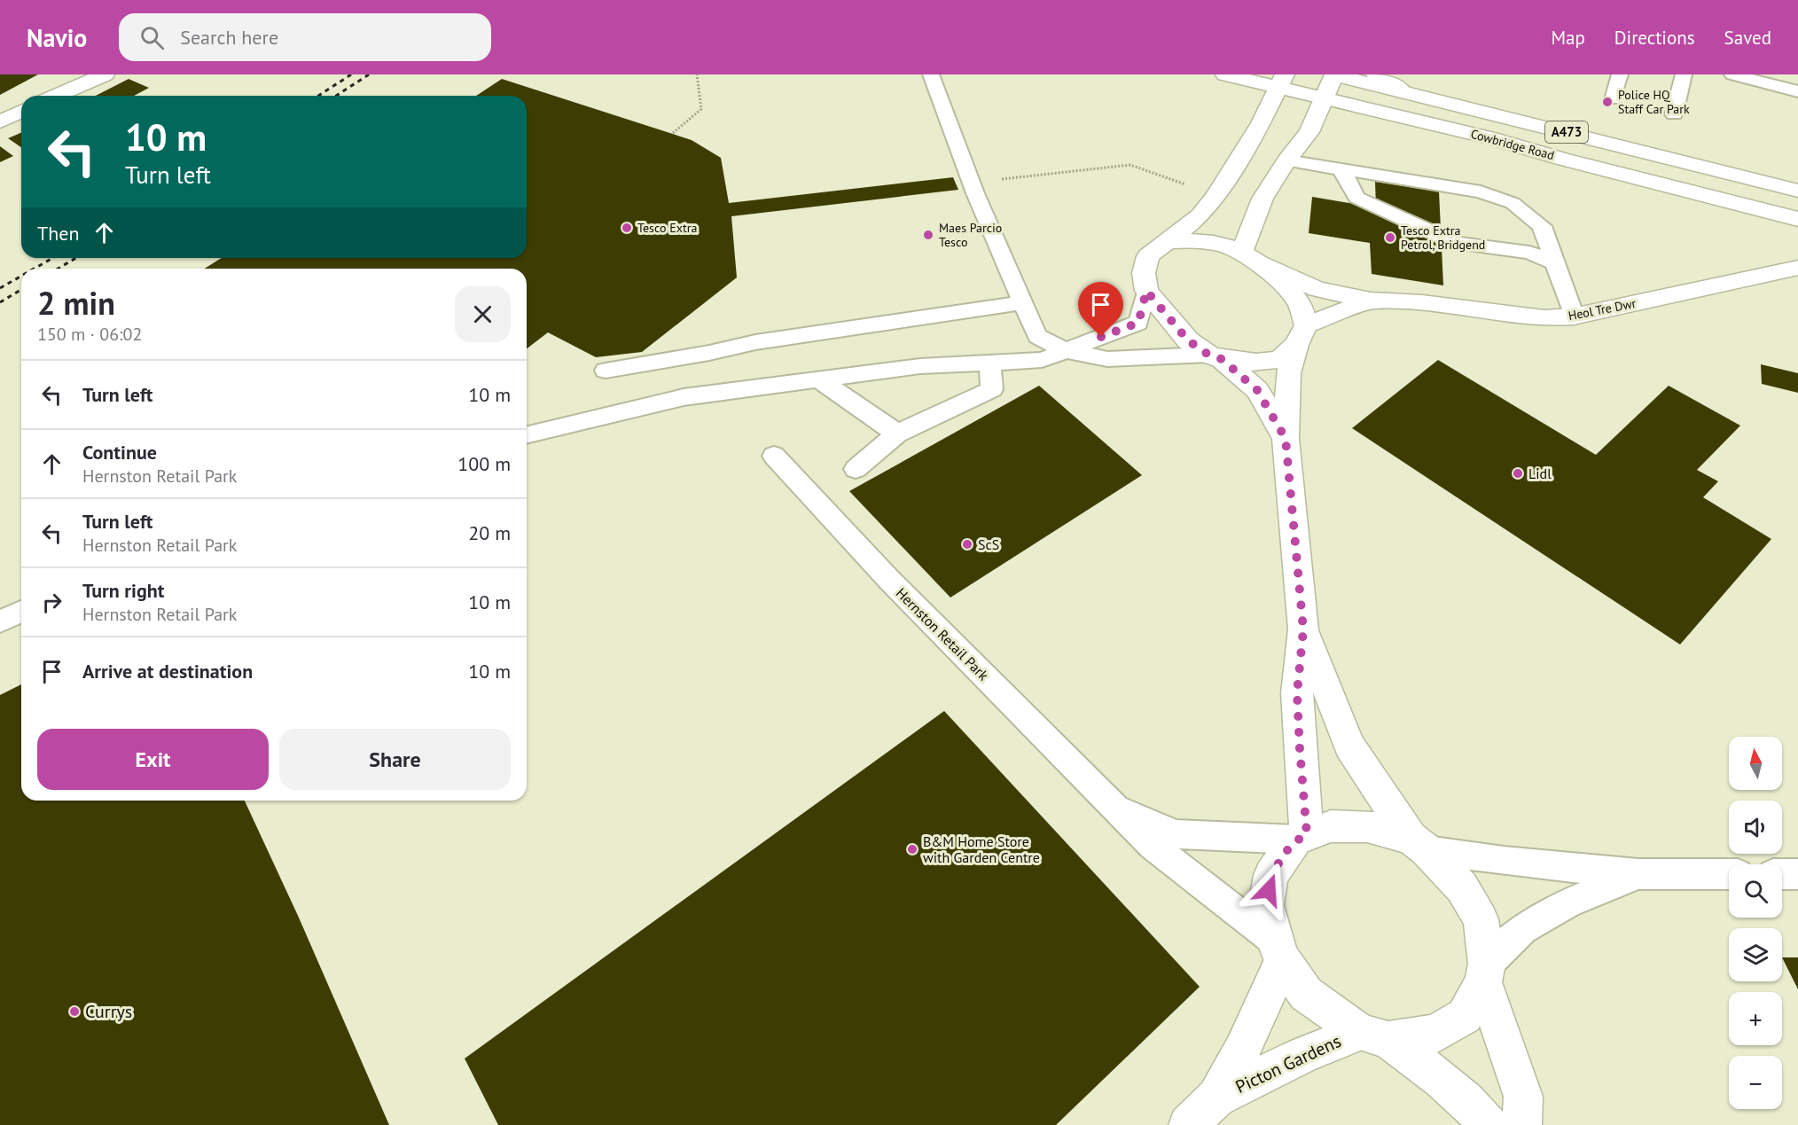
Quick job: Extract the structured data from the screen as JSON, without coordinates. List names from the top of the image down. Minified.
{"streets":{"street":["A473","Cowbridge Road","Heol Tre Dwr","Hernston Retail Park","Picton Gardens"]},"crossings":[["Hernston Retail Park","Picton Gardens"]],"places":["Police HQ Staff Car Park","Tesco Extra","Maes Parcio Tesco","Tesco Extra Petrol, Bridgend","Lidl","ScS","B&M Home Store with Garden Centre","Currys"],"north":"top","page":{"header":"Navio","search":"Search here","nav":["Map","Directions","Saved"],"turn":["10 m","Turn left"],"then":"Then","heading":["2 min","150 m · 06:02"],"list":[{"name":"Turn left","value":"10 m"},{"name":"Continue","note":"Hernston Retail Park","value":"100 m"},{"name":"Turn left","note":"Hernston Retail Park","value":"20 m"},{"name":"Turn right","note":"Hernston Retail Park","value":"10 m"},{"name":"Arrive at destination","value":"10 m"}],"buttons":["Exit","Share"],"map_buttons":["+","−"]}}
